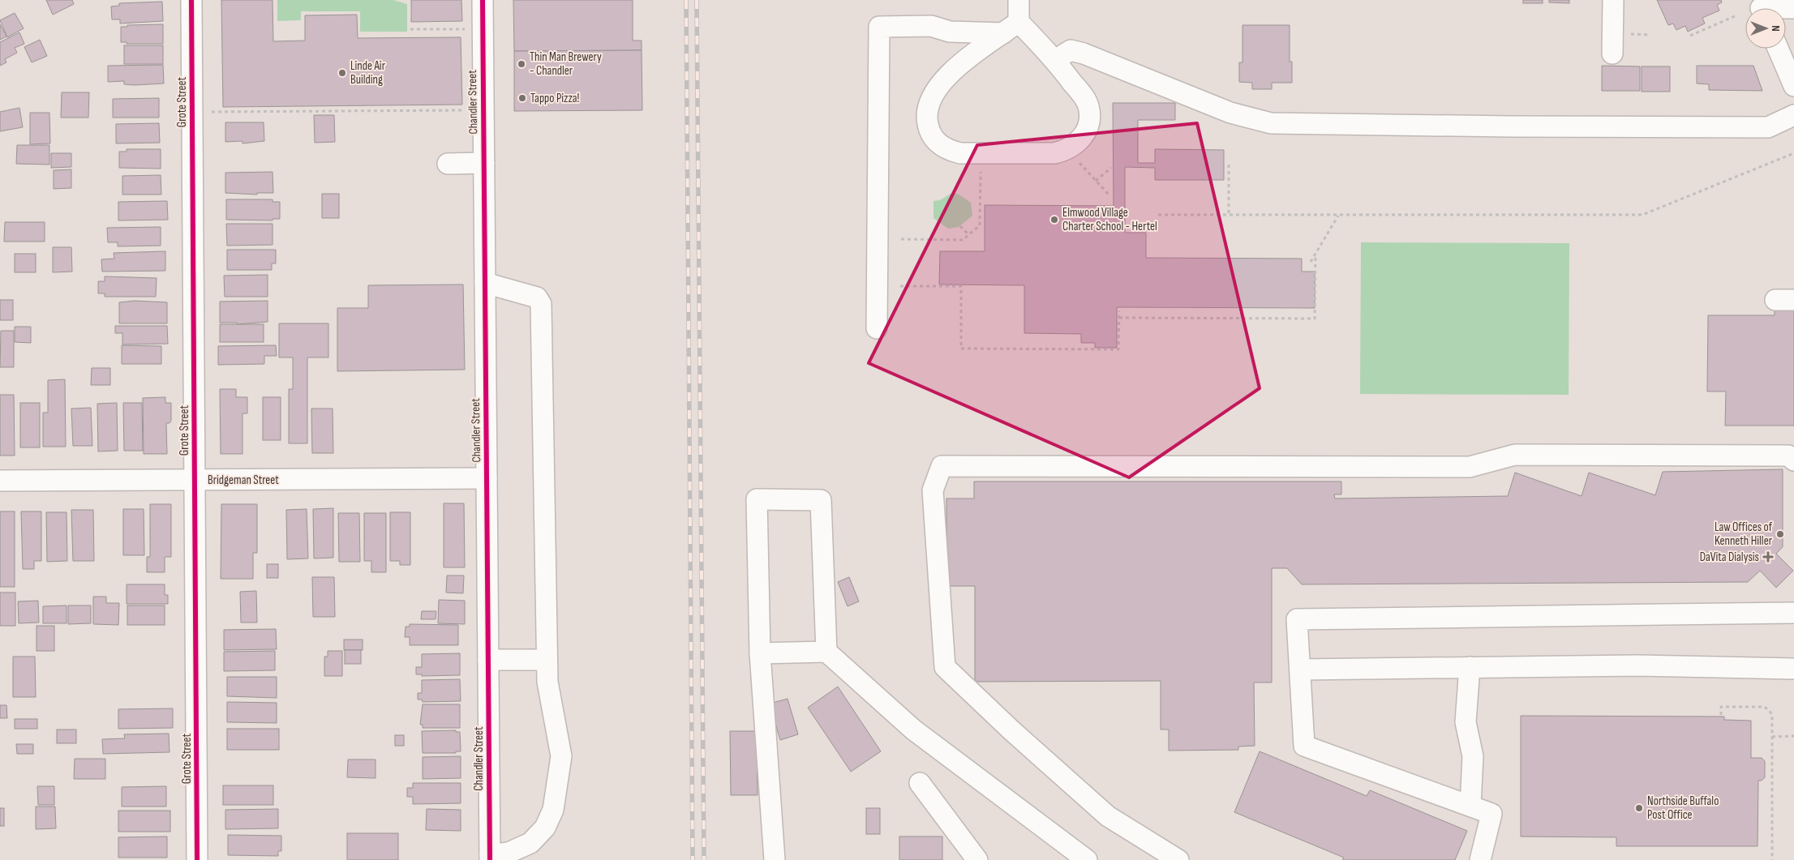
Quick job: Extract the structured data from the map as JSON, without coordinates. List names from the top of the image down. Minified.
{"streets":{"street":["Grote Street","Chandler Street","Bridgeman Street"]},"crossings":[["Grote Street","Bridgeman Street"],["Chandler Street","Bridgeman Street"]],"places":{"other":["Thin Man Brewery - Chandler","Linde Air Building","Tappo Pizza!","Elmwood Village Charter School - Hertel","Law Offices of Kenneth Hiller","Northside Buffalo Post Office"],"health":["DaVita Dialysis"]},"north":"right"}
